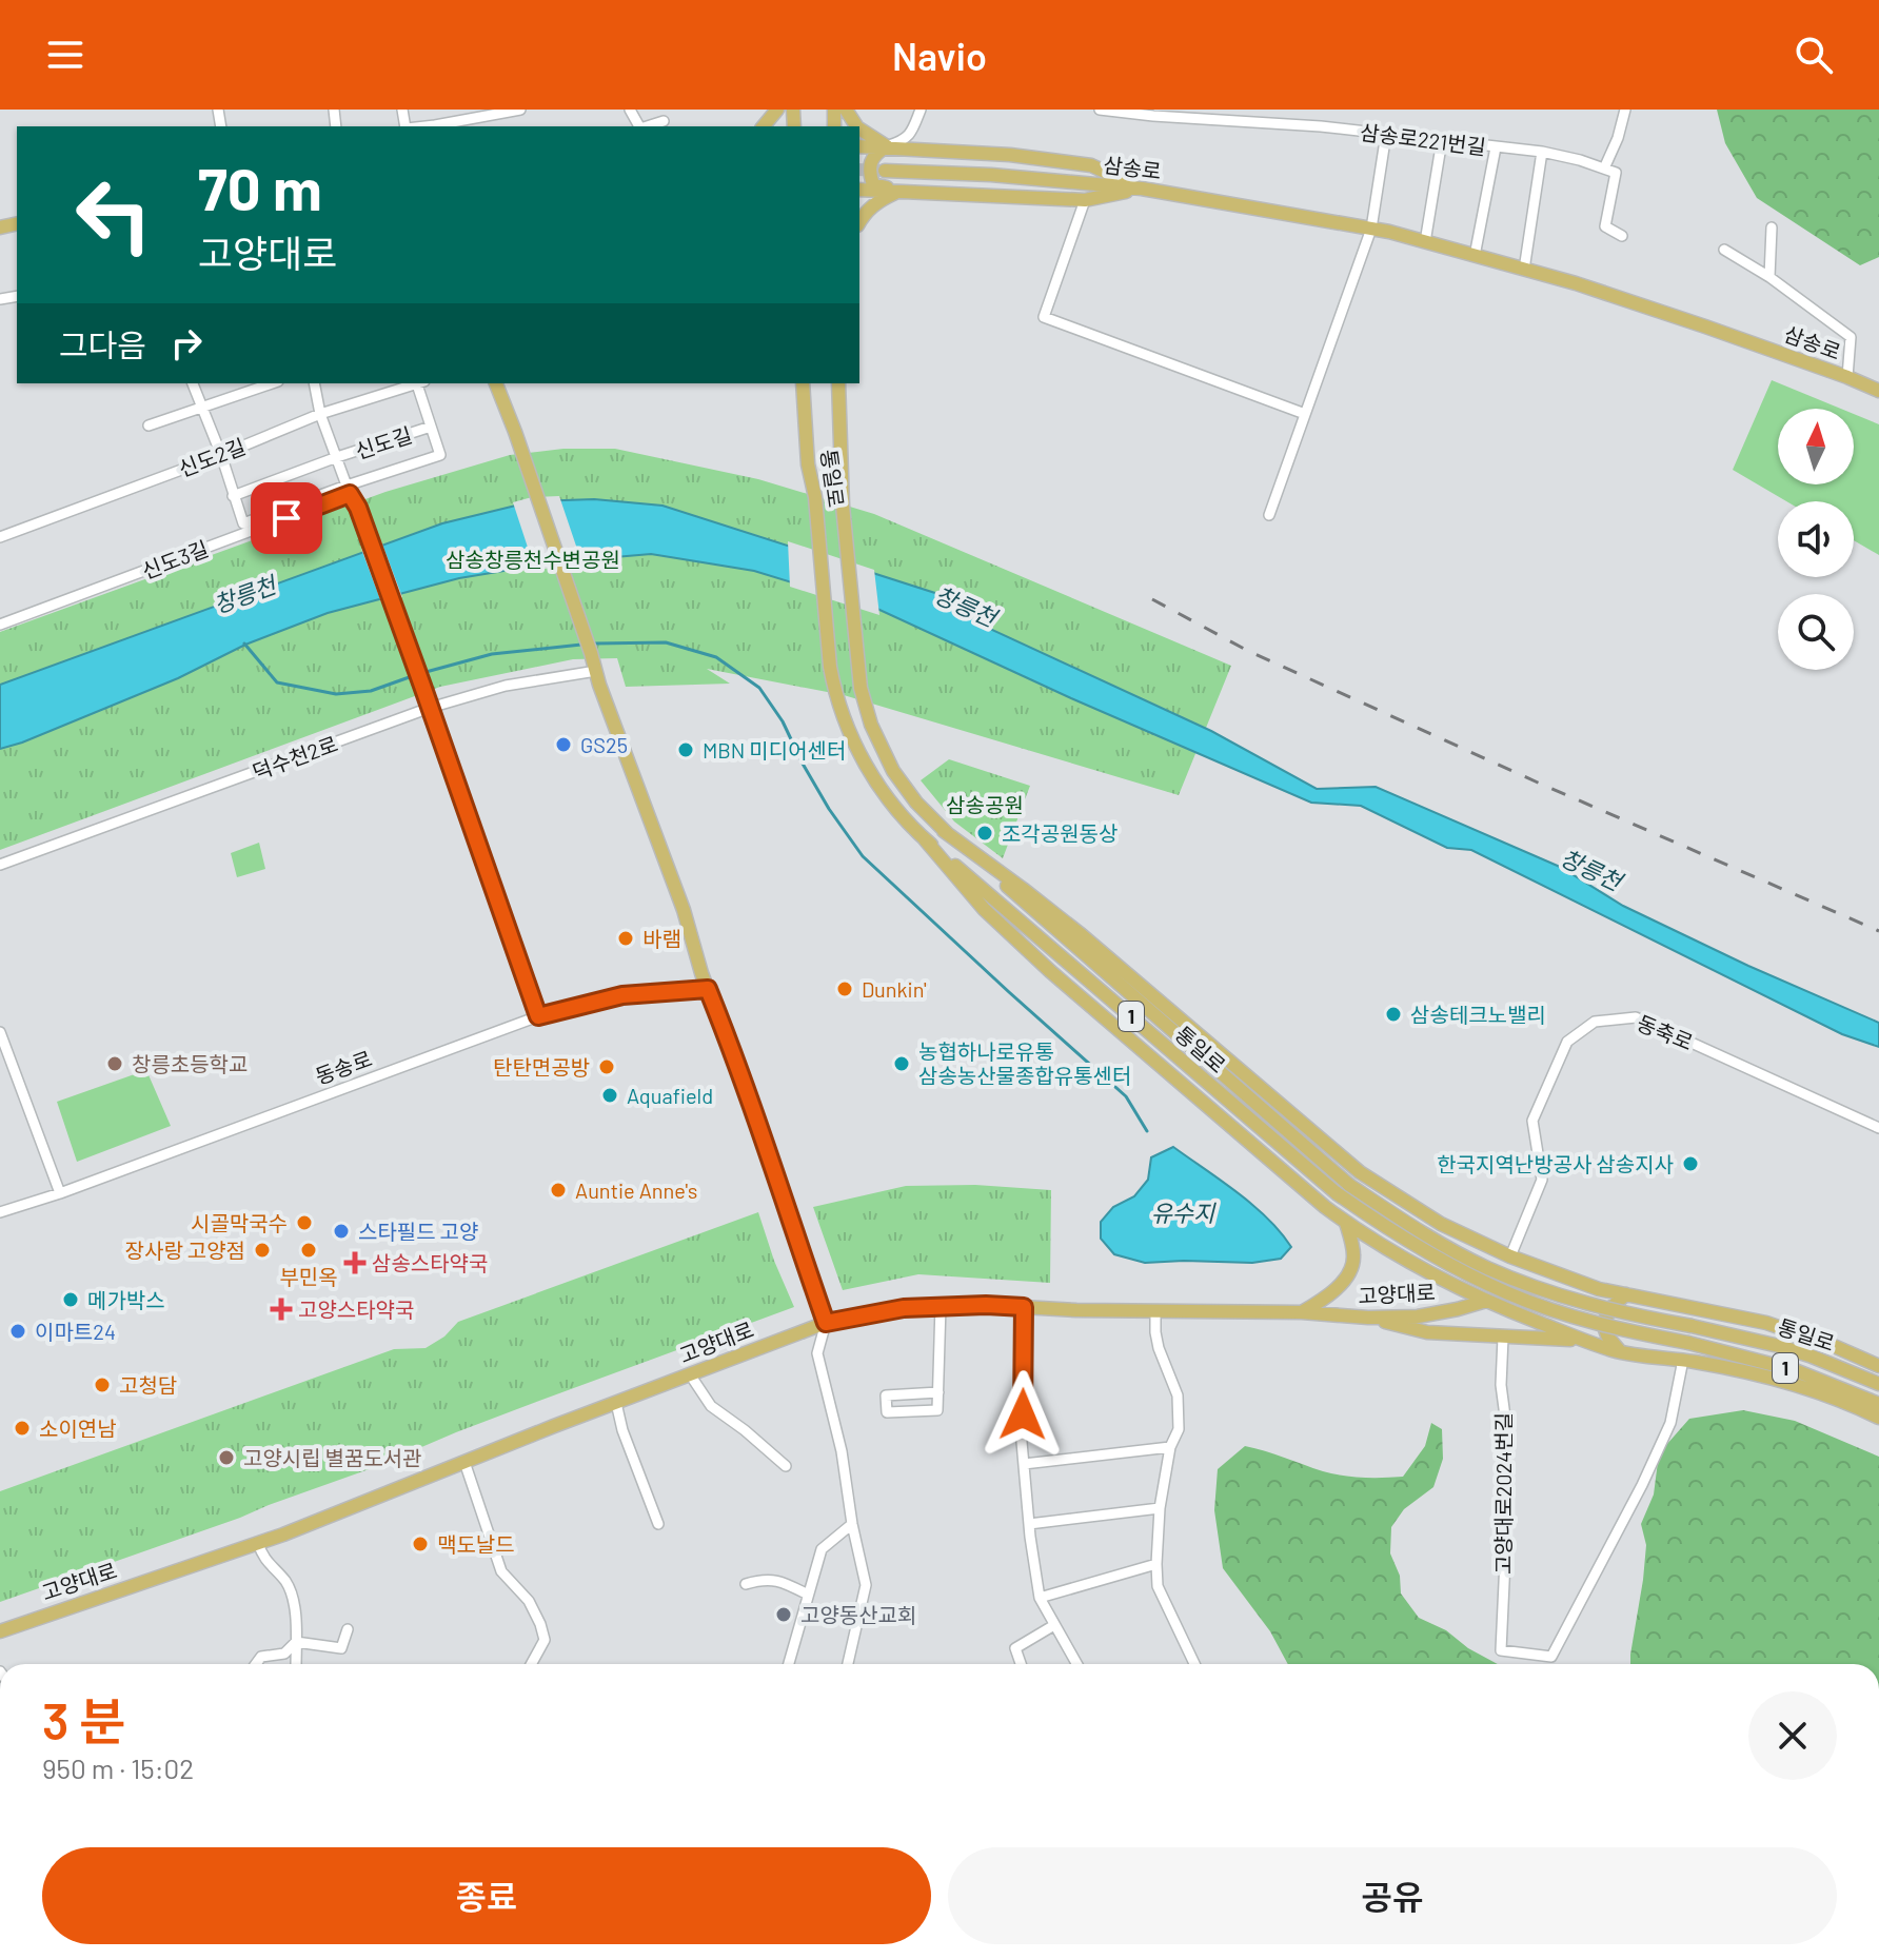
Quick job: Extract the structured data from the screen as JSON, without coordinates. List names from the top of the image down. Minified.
{"streets":{"main road":["삼송로","통일로","1","고양대로"],"street":["삼송로221번길","신도길","신도2길","신도3길","덕수천2로","동축로","동송로","고양대로2024번길"]},"crossings":[["신도길","신도2길"],["신도길","신도3길"],["신도길","덕수천2로"],["신도길","동송로"]],"water":["창릉천","유수지"],"parks":["삼송창릉천수변공원","삼송공원"],"places":{"other":["GS25","MBN 미디어센터","조각공원동상","바램","Dunkin'","삼송테크노밸리","창릉초등학교","농협하나로유통 삼송농산물종합유통센터","탄탄면공방","Aquafield","한국지역난방공사 삼송지사","Auntie Anne's","시골막국수","스타필드 고양","장사랑 고양점","부민옥","메가박스","이마트24","고청담","소이연남","고양시립 별꿈도서관","맥도날드","고양동산교회"],"health":["삼송스타약국","고양스타약국"]},"north":"top","page":{"header":"Navio","turn":["70 m","고양대로"],"then":"그다음","heading":["3 분","950 m · 15:02"],"buttons":["종료","공유"]}}
